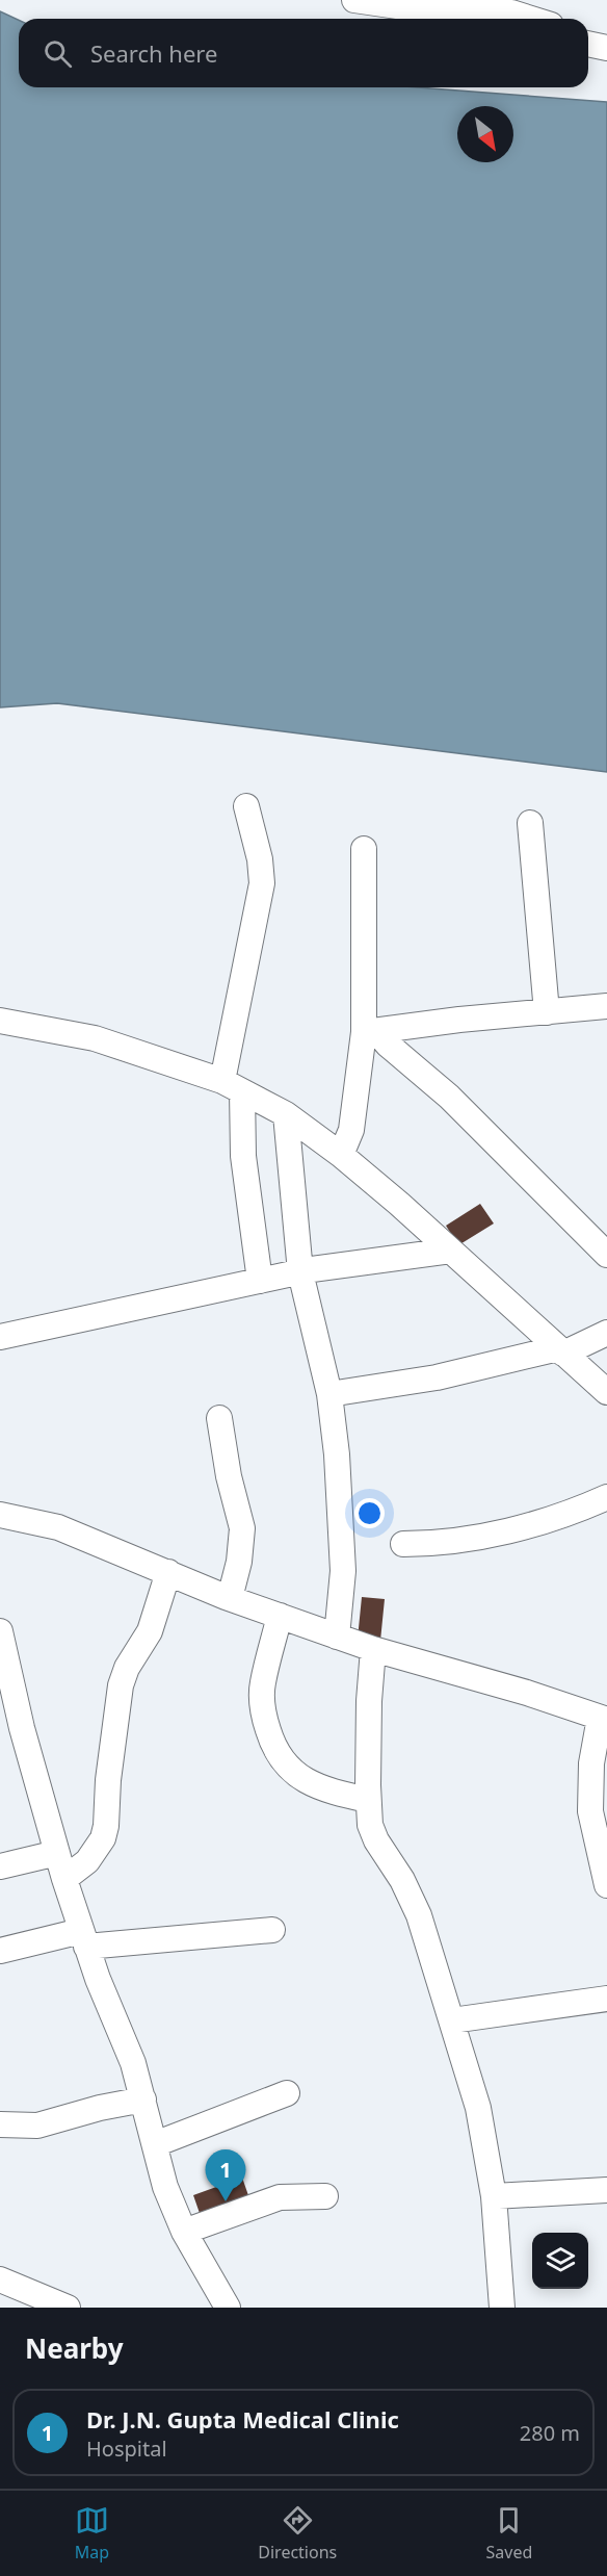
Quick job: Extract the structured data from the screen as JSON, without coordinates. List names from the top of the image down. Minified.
{"north":"bottom right","page":{"search":"Search here","pins":"1","heading":"Nearby","list":[{"mark":"1","name":"Dr. J.N. Gupta Medical Clinic","note":"Hospital","value":"280 m"}],"nav":["Map","Directions","Saved"]}}
